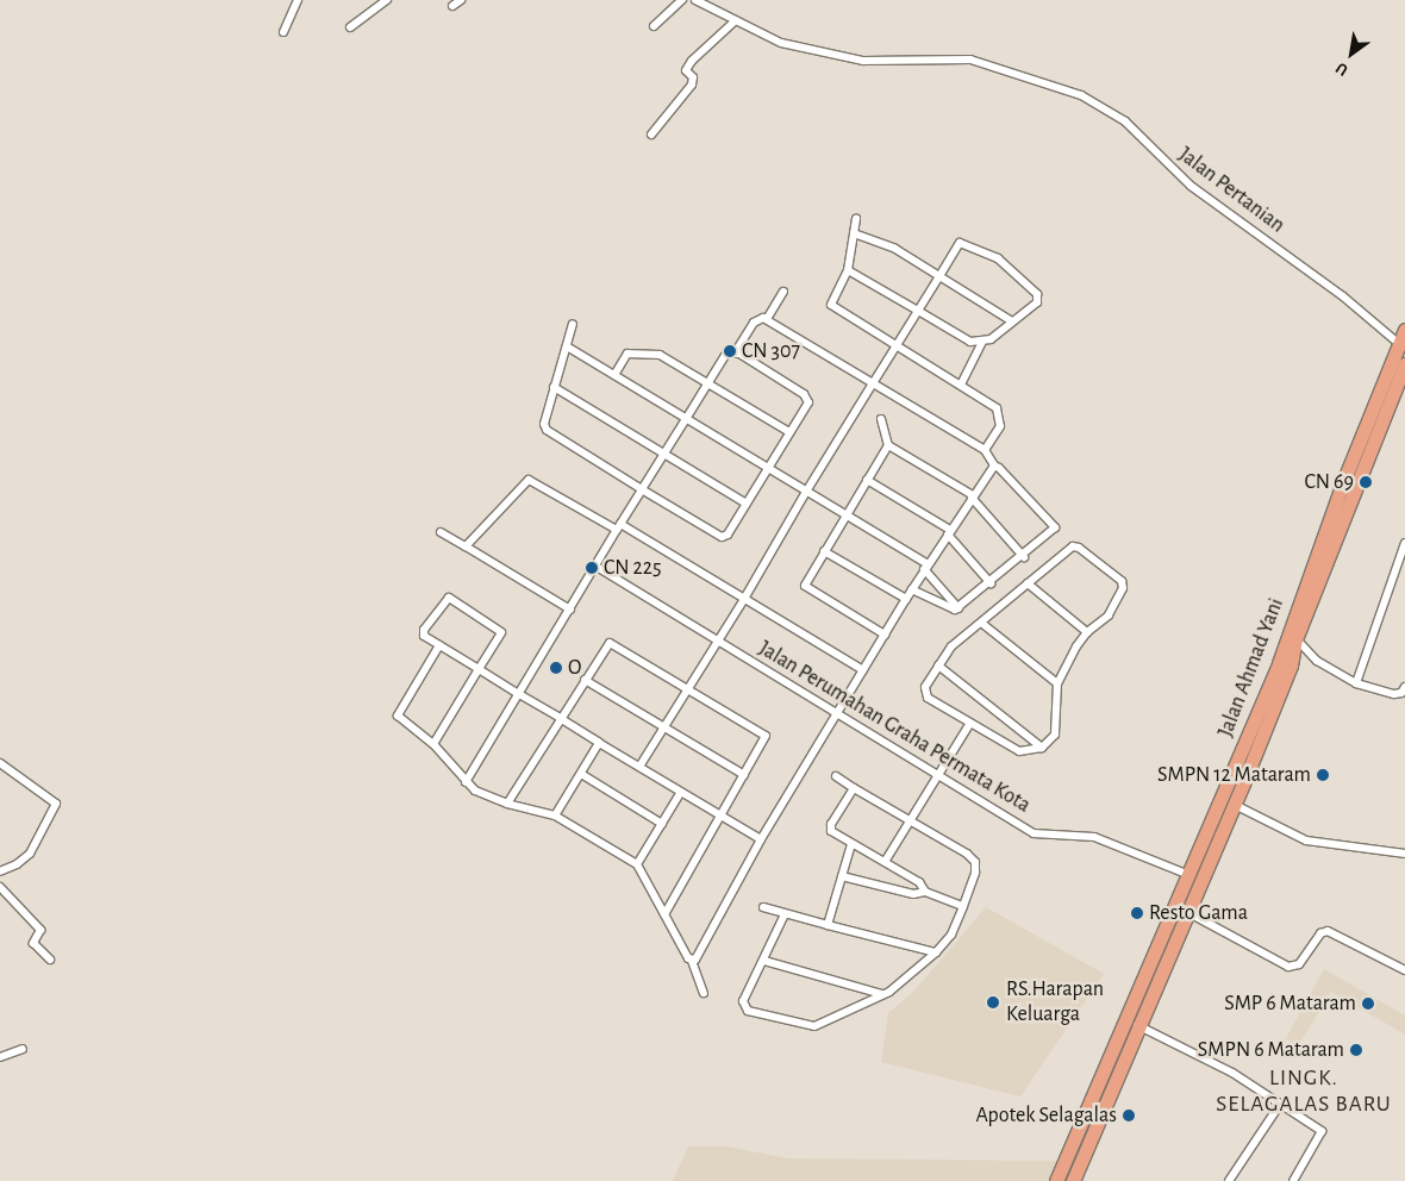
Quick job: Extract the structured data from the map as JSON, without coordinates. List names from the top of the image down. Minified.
{"streets":{"highway":["Jalan Ahmad Yani"],"street":["Jalan Pertanian","Jalan Perumahan Graha Permata Kota"]},"crossings":[["Jalan Pertanian","Jalan Ahmad Yani"],["Jalan Ahmad Yani","Jalan Perumahan Graha Permata Kota"]],"districts":["LINGK. SELAGALAS BARU"],"places":["CN 307","CN 69","CN 225","O","SMPN 12 Mataram","Resto Gama","RS.Harapan Keluarga","SMP 6 Mataram","SMPN 6 Mataram","Apotek Selagalas"],"north":"bottom left"}
